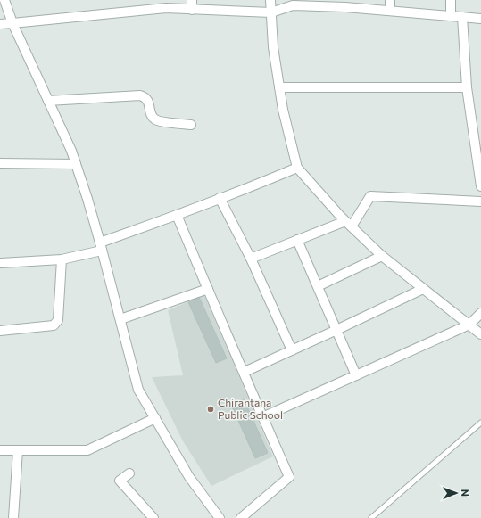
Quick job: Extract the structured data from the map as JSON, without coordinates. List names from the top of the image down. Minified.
{"places":["Chirantana Public School"],"north":"right"}
